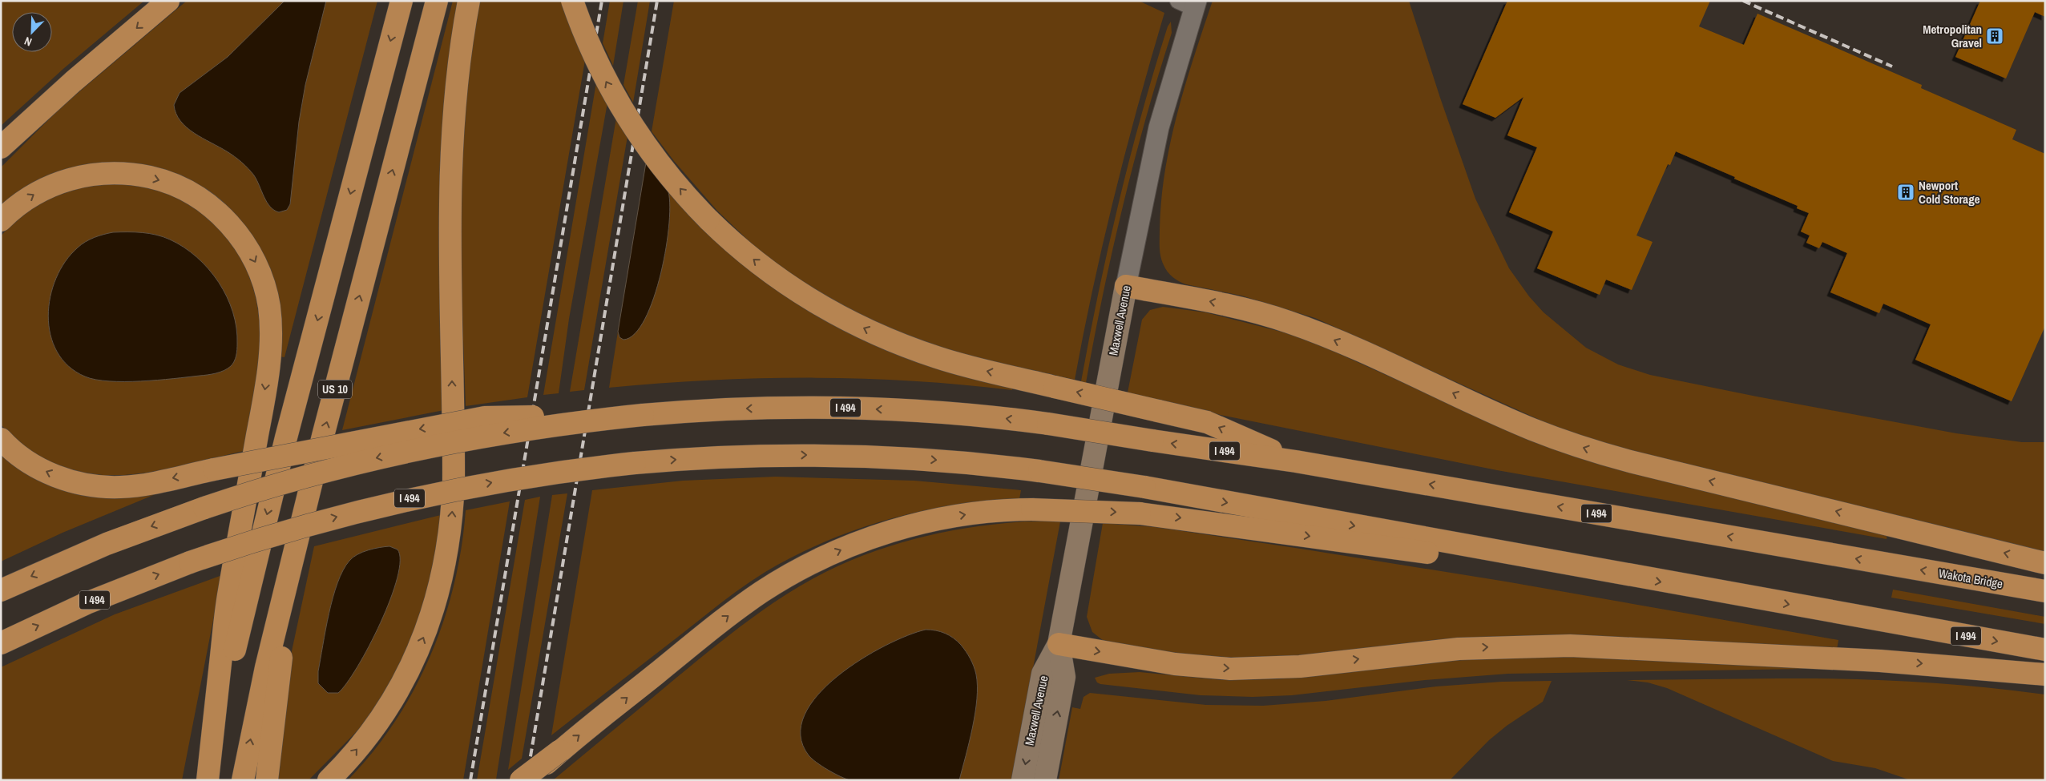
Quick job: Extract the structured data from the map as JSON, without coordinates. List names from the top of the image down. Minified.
{"streets":{"highway":["US 10","I 494","Wakota Bridge"],"main road":["Maxwell Avenue"]},"crossings":[["I 494","Wakota Bridge"]],"places":{"building":["Metropolitan Gravel","Newport Cold Storage"]},"north":"bottom left"}
